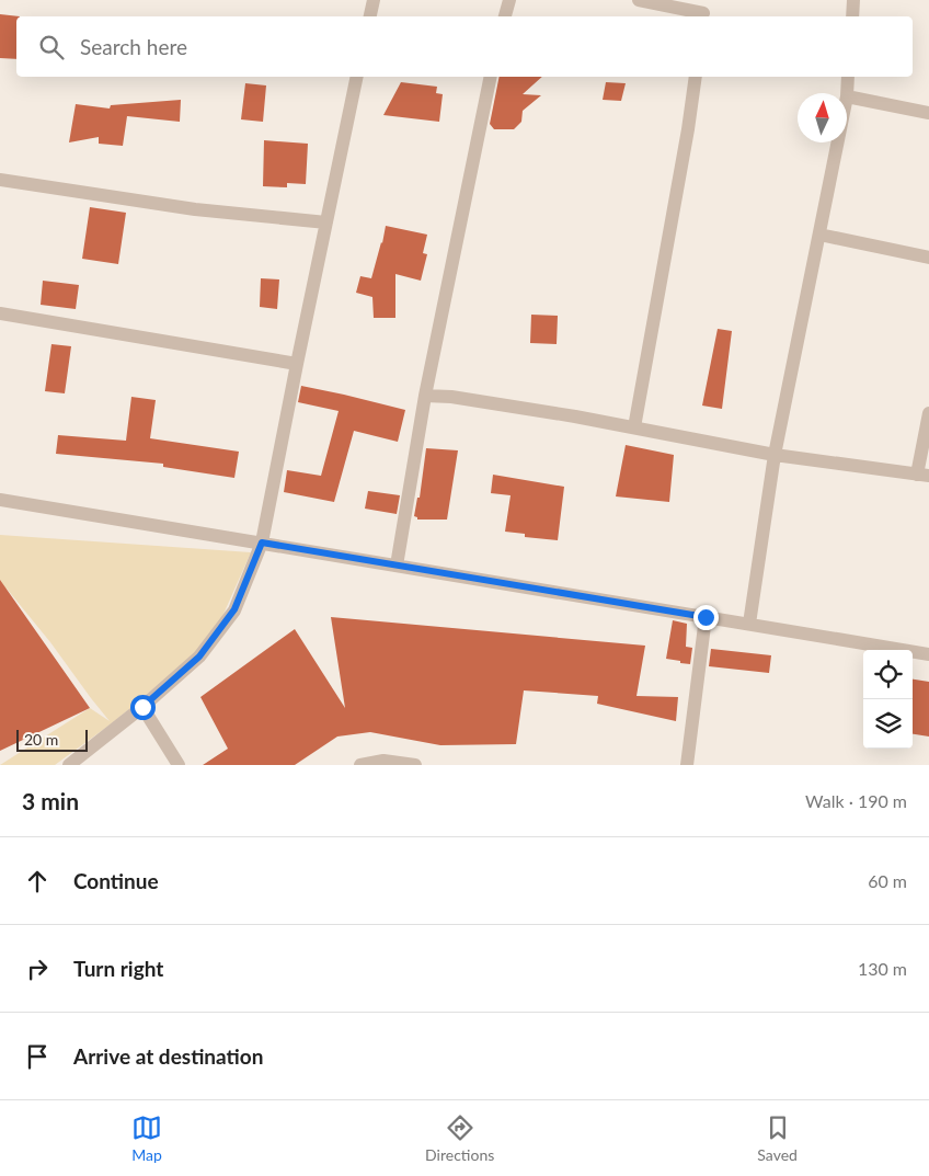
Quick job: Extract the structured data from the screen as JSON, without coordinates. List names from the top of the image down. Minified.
{"scale_bar":"20 m","north":"top","page":{"search":"Search here","scale":"20 m","heading":["3 min","Walk · 190 m"],"list":[["Continue","60 m"],["Turn right","130 m"],"Arrive at destination"],"nav":["Map","Directions","Saved"]}}
